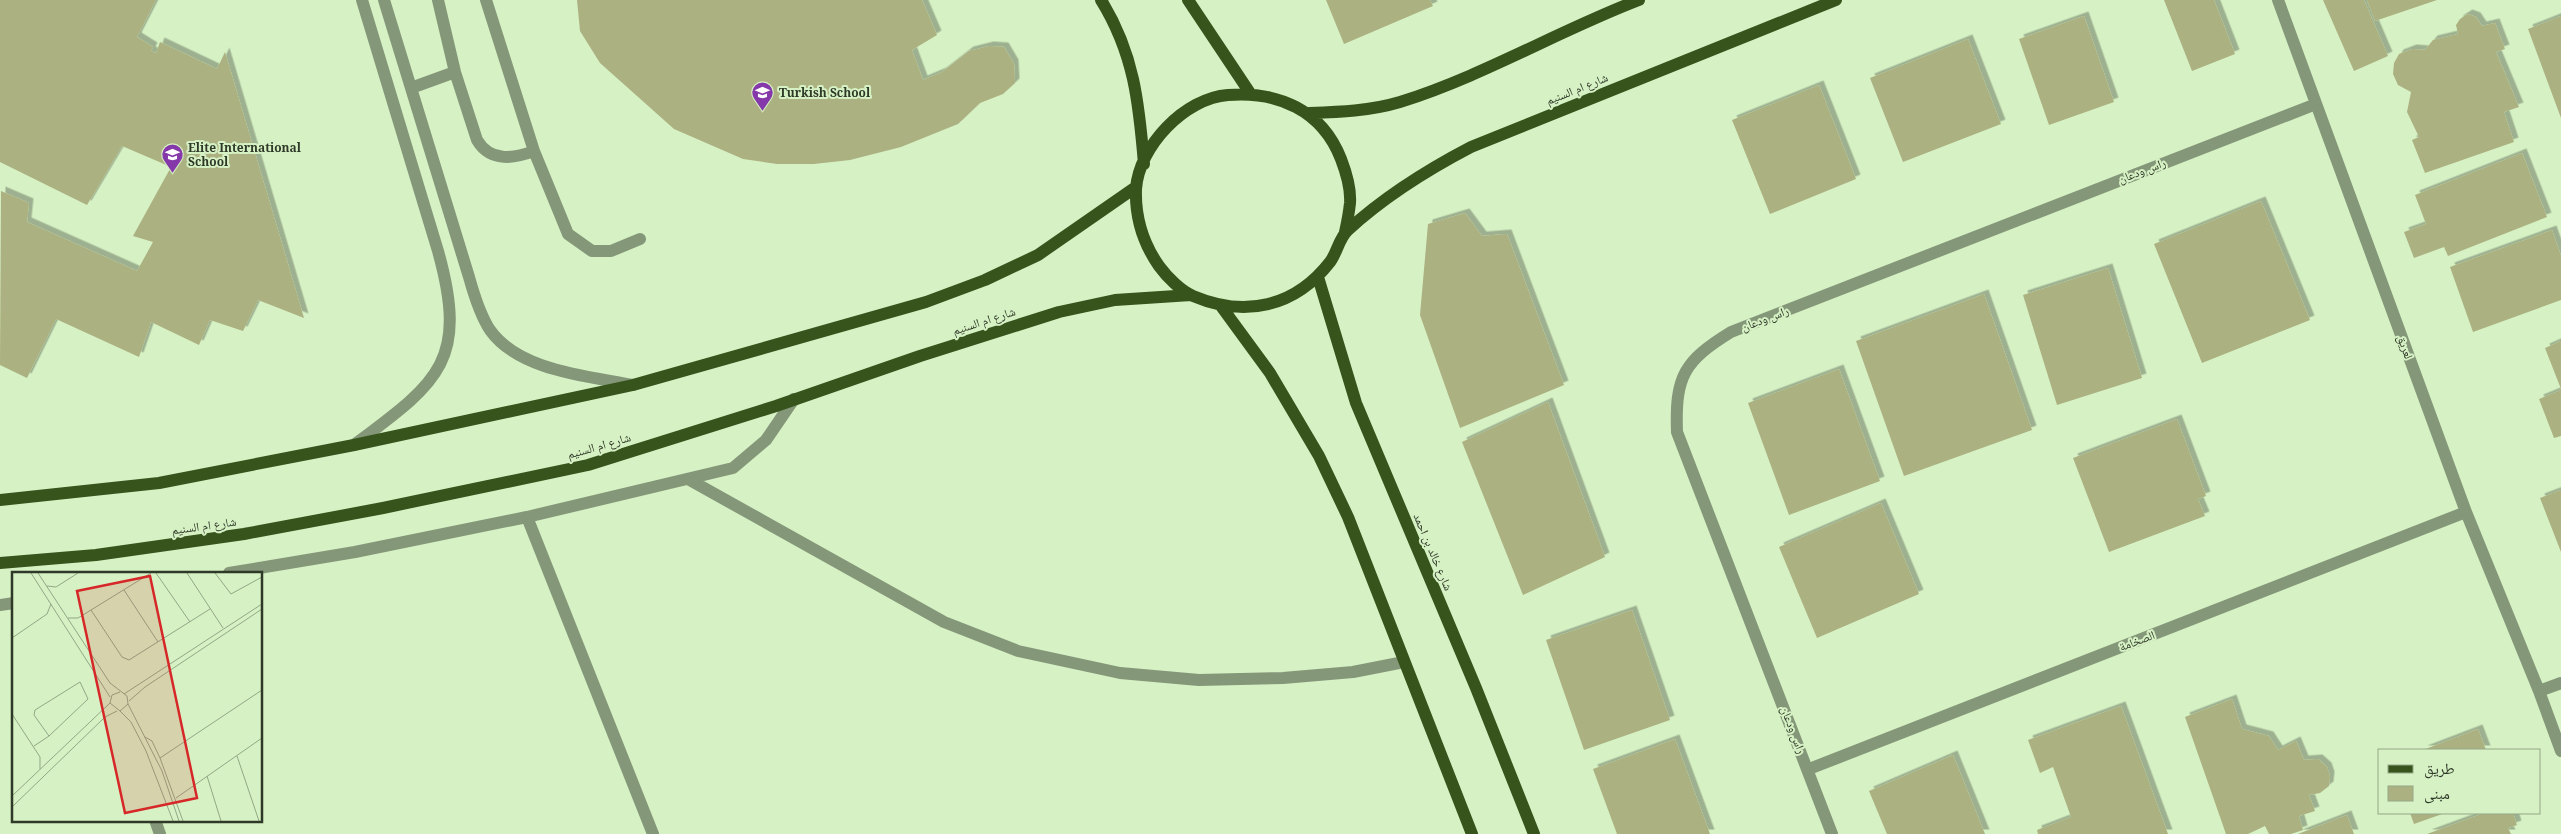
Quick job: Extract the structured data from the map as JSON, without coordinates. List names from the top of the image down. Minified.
{"streets":{"main road":["شارع ام السنيم","شارع خالد بن احمد"],"street":["راس ودعان","لعريق","الصخامة"]},"crossings":[["راس ودعان","لعريق"],["راس ودعان","الصخامة"],["لعريق","الصخامة"]],"places":{"school or university":["Turkish School","Elite International School"]},"legend":["طريق","مبنى"]}
